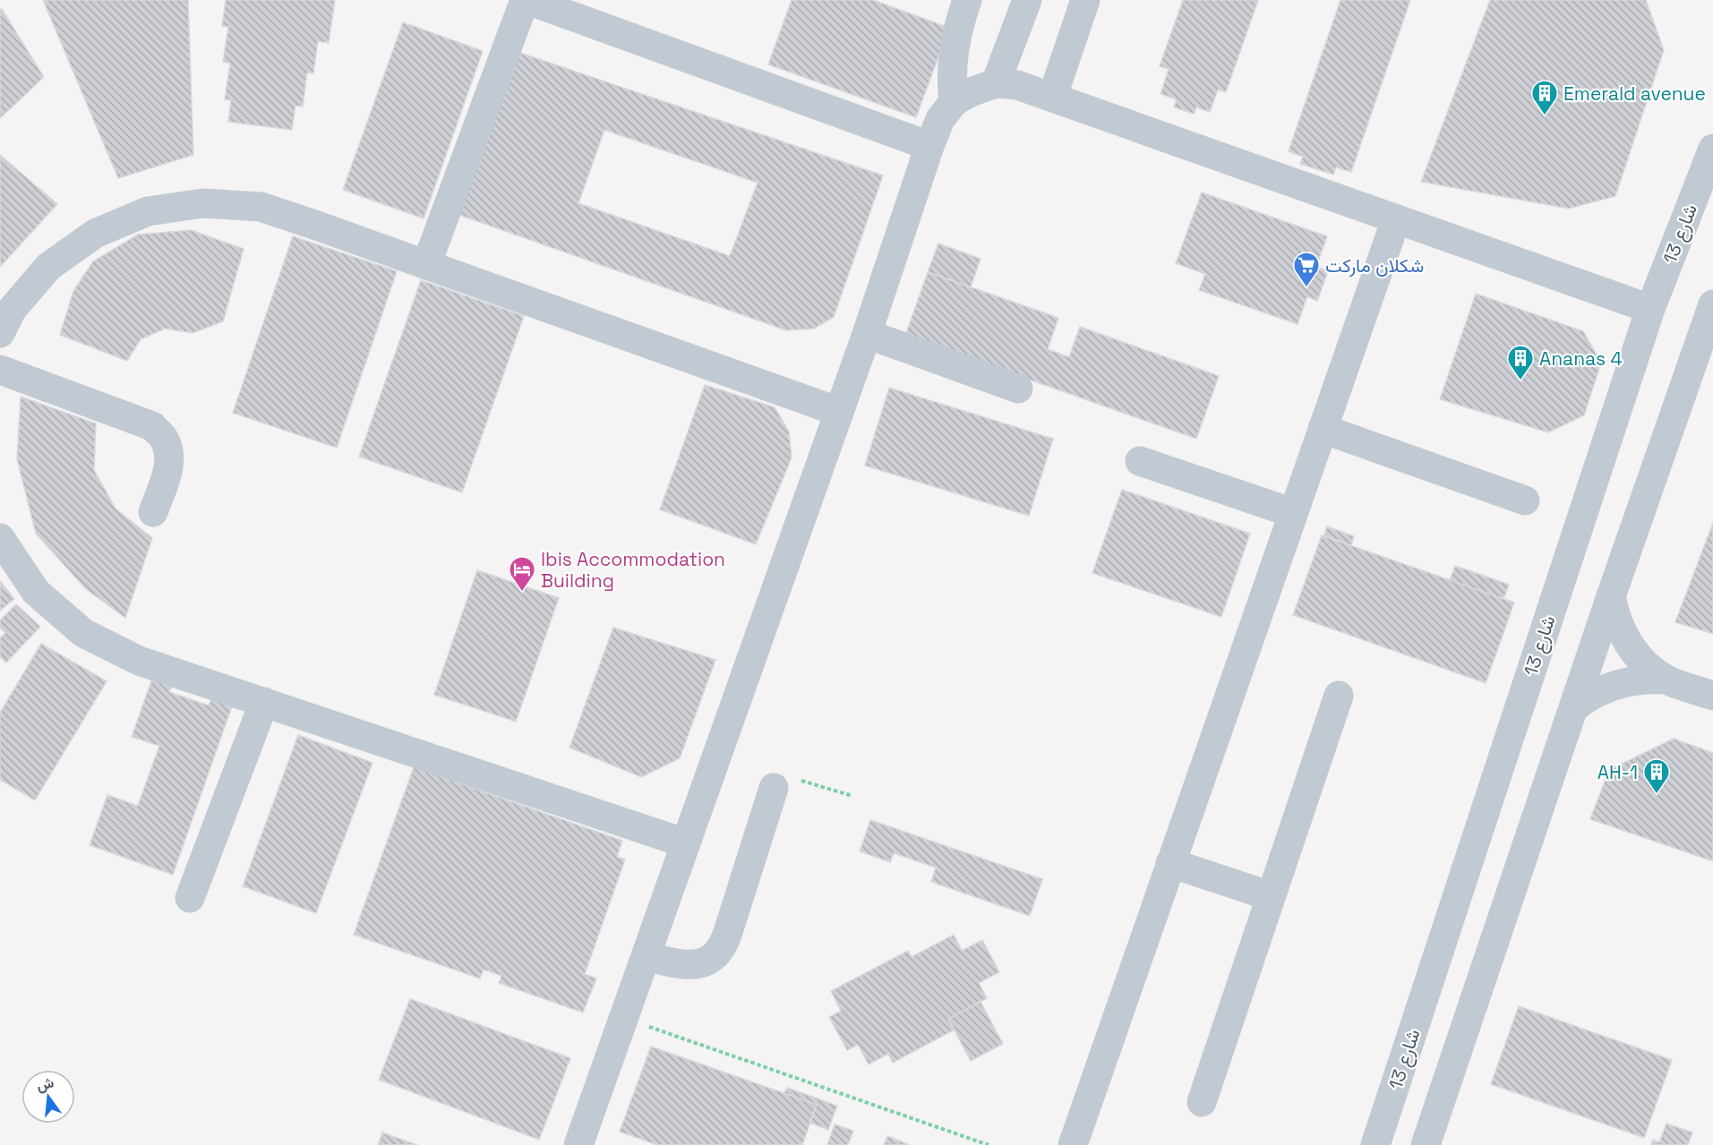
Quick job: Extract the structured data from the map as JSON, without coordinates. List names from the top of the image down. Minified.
{"streets":{"street":["شارع 13"]},"places":{"building":["Emerald avenue","Ananas 4","AH-1"],"supermarket":["شكلان ماركت"],"hotel":["Ibis Accommodation Building"]},"north":"top"}
